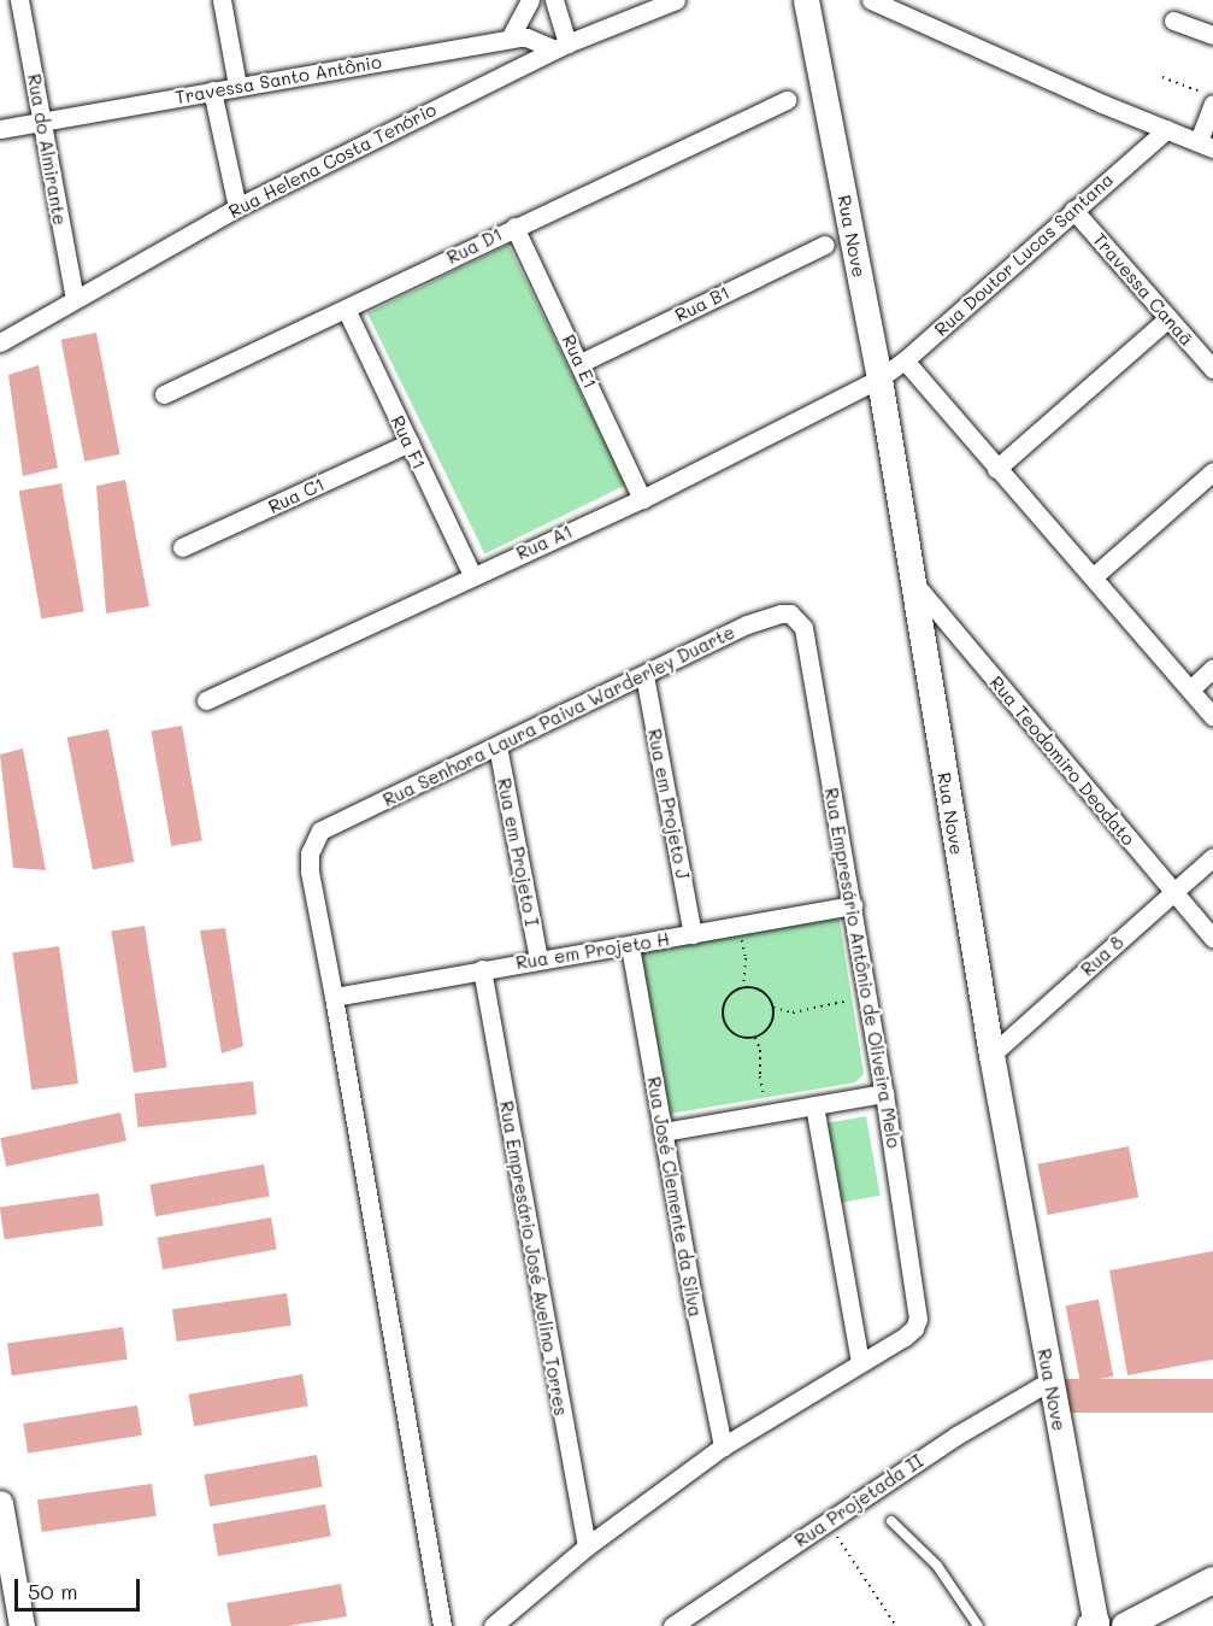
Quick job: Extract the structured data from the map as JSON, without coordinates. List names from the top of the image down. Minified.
{"streets":{"street":["Travessa Santo Antônio","Rua do Almirante","Rua Helena Costa Tenório","Rua Nove","Rua D1","Rua Doutor Lucas Santana","Travessa Canaã","Rua B1","Rua E1","Rua F1","Rua C1","Rua A1","Rua Senhora Laura Paiva Warderley Duarte","Rua Teodomiro Deodato","Rua em Projeto J","Rua em Projeto I","Rua em Projeto H","Rua 8","Rua Empresário Antônio de Oliveira Melo","Rua José Clemente da Silva","Rua Empresário José Avelino Torres","Rua Projetada II"]},"crossings":[["Travessa Santo Antônio","Rua do Almirante"],["Travessa Santo Antônio","Rua Helena Costa Tenório"],["Rua do Almirante","Rua Helena Costa Tenório"],["Rua Nove","Rua Doutor Lucas Santana"],["Rua Nove","Rua A1"],["Rua Nove","Rua Teodomiro Deodato"],["Rua Nove","Rua 8"],["Rua Nove","Rua Projetada II"],["Rua D1","Rua E1"],["Rua D1","Rua F1"],["Rua Doutor Lucas Santana","Travessa Canaã"],["Rua Doutor Lucas Santana","Rua A1"],["Rua B1","Rua E1"],["Rua E1","Rua A1"],["Rua F1","Rua C1"],["Rua F1","Rua A1"],["Rua Senhora Laura Paiva Warderley Duarte","Rua em Projeto J"],["Rua Senhora Laura Paiva Warderley Duarte","Rua em Projeto I"],["Rua Senhora Laura Paiva Warderley Duarte","Rua em Projeto H"],["Rua Senhora Laura Paiva Warderley Duarte","Rua Empresário Antônio de Oliveira Melo"],["Rua Teodomiro Deodato","Rua 8"],["Rua em Projeto J","Rua em Projeto H"],["Rua em Projeto I","Rua em Projeto H"],["Rua em Projeto H","Rua Empresário Antônio de Oliveira Melo"],["Rua em Projeto H","Rua José Clemente da Silva"],["Rua em Projeto H","Rua Empresário José Avelino Torres"]],"scale_bar":"50 m"}
